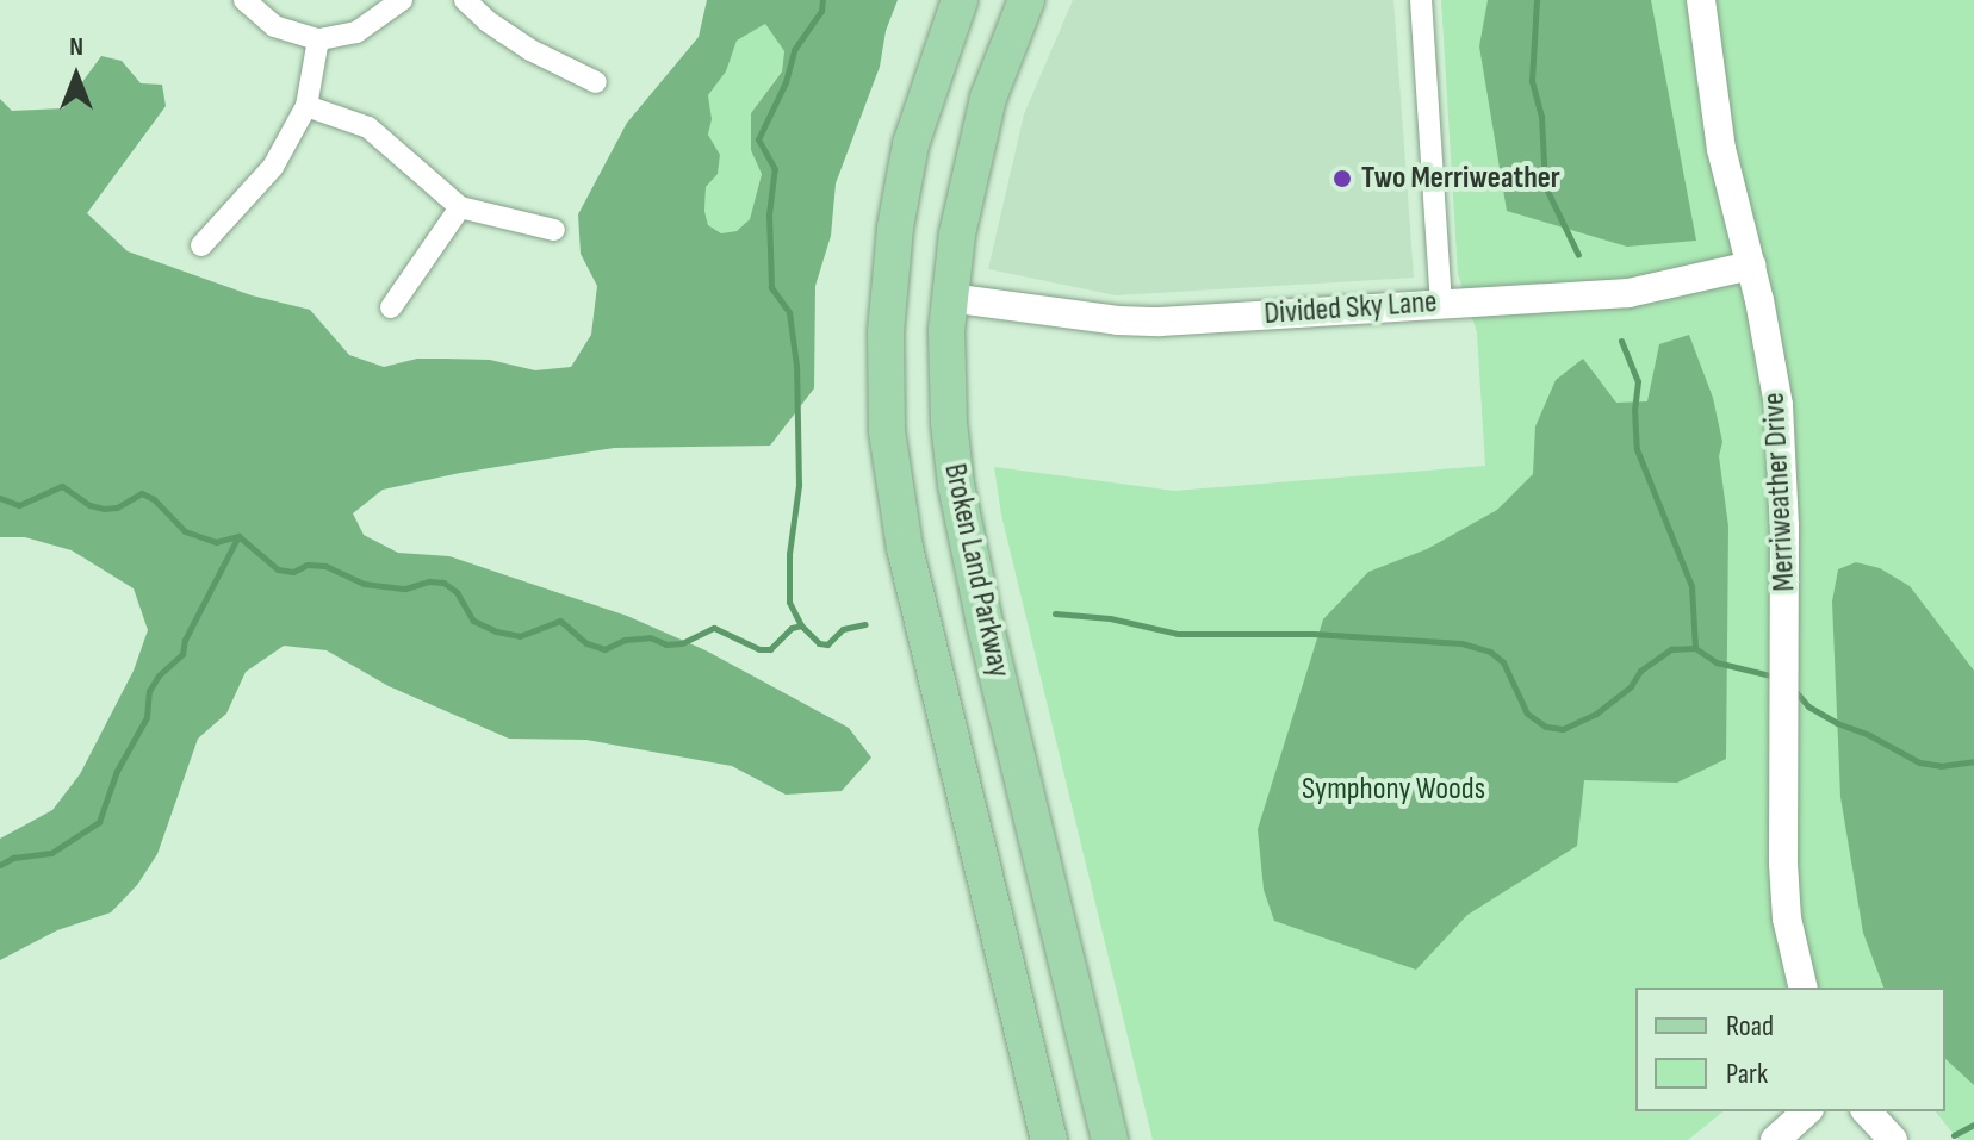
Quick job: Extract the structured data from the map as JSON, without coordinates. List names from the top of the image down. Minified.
{"streets":{"main road":["Broken Land Parkway"],"street":["Divided Sky Lane","Merriweather Drive"]},"crossings":[["Divided Sky Lane","Merriweather Drive"],["Divided Sky Lane","Broken Land Parkway"]],"parks":["Symphony Woods"],"places":["Two Merriweather"],"legend":["Road","Park"],"north":"top"}
